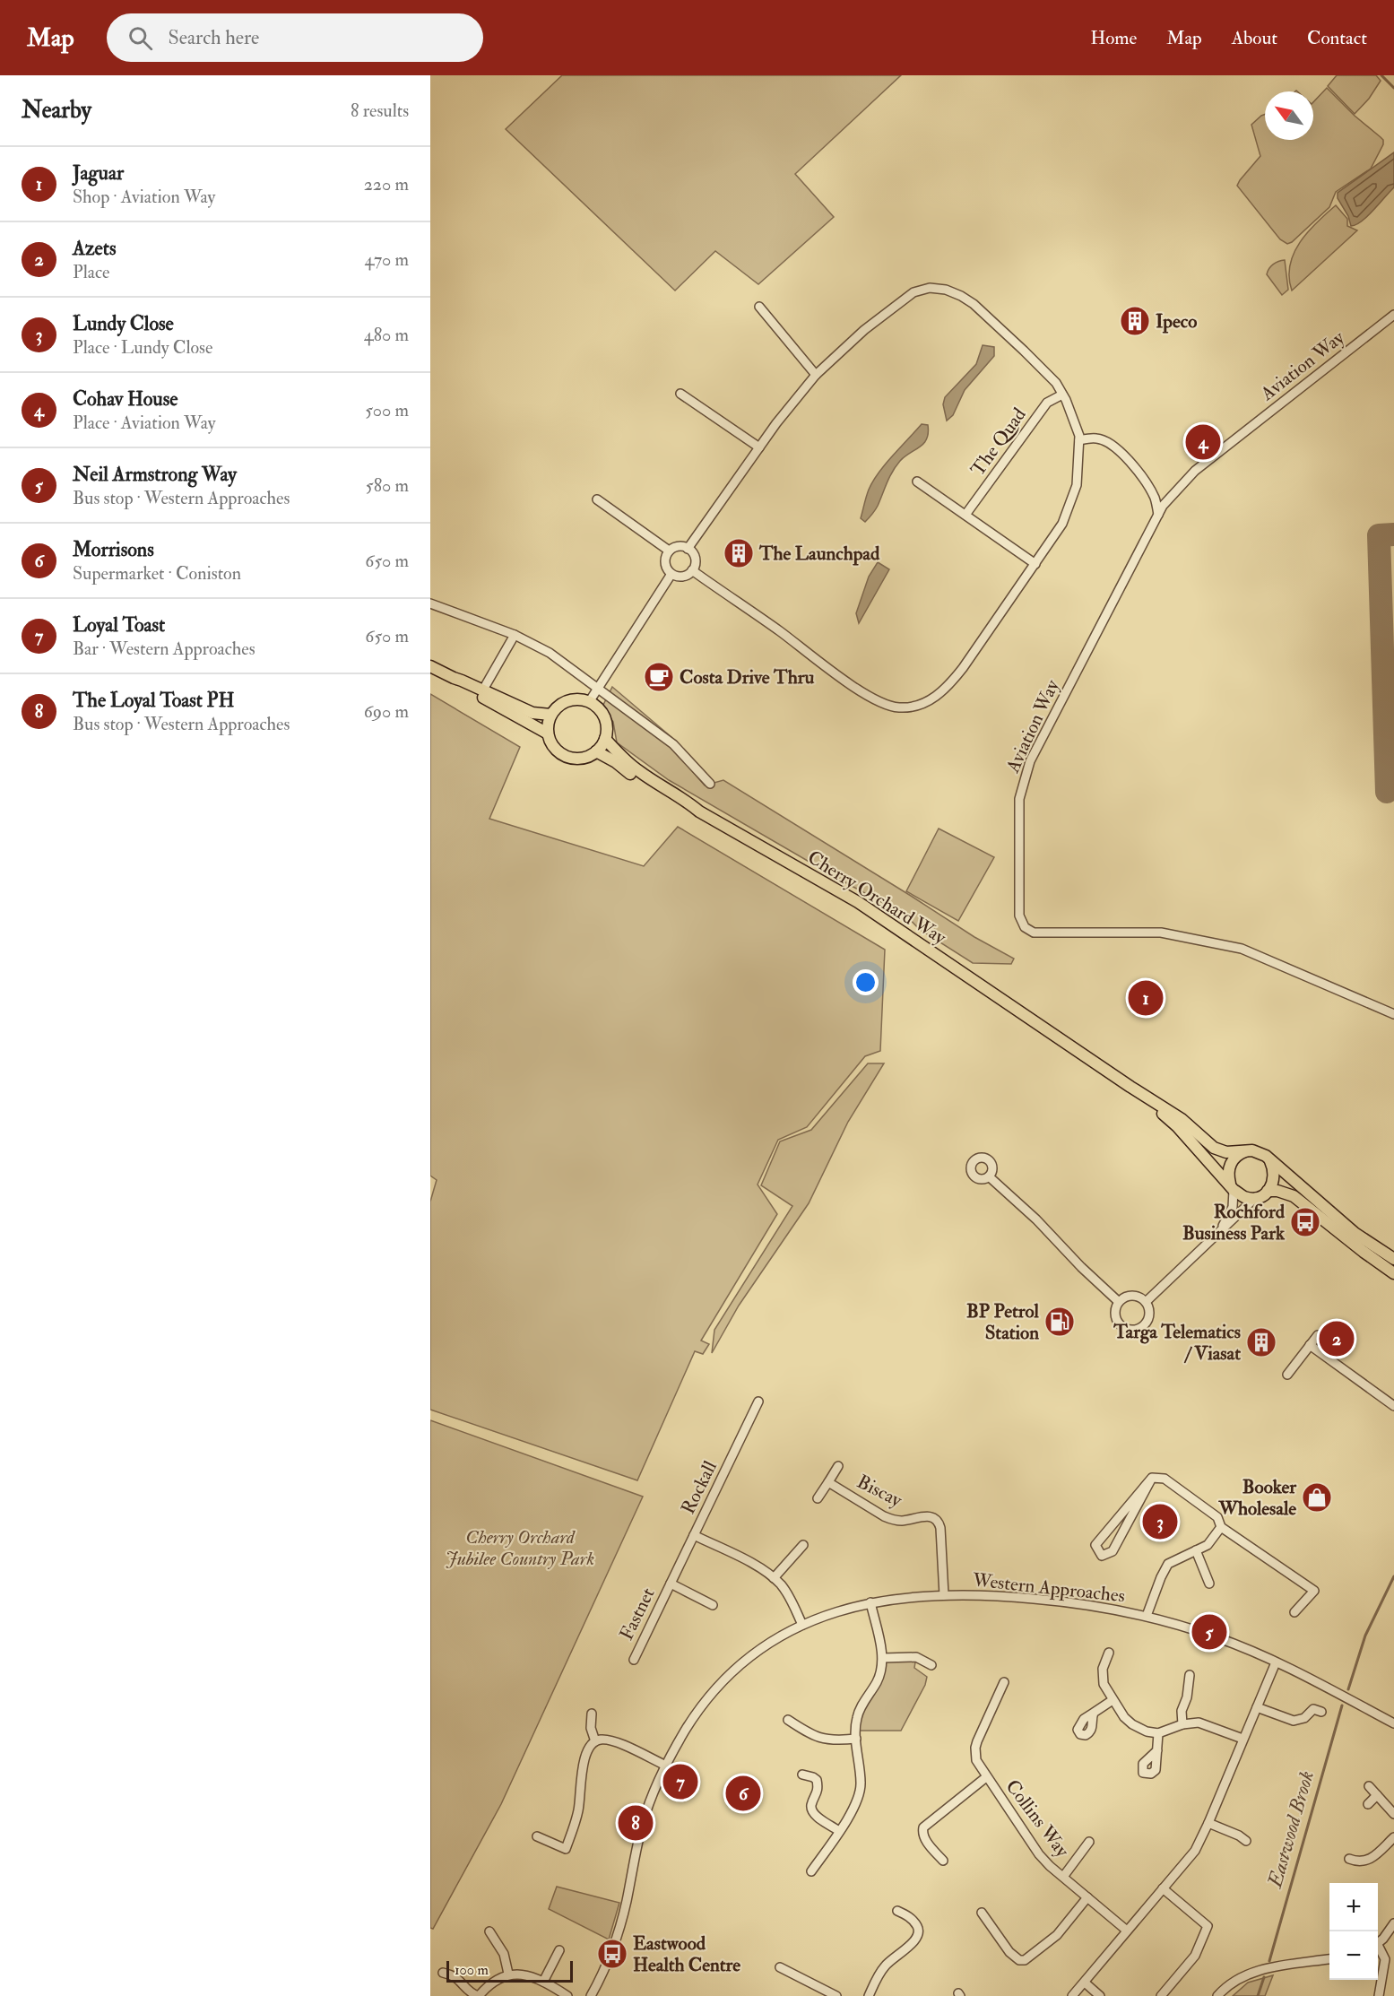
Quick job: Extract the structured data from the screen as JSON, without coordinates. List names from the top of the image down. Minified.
{"streets":{"main road":["Cherry Orchard Way"],"street":["Aviation Way","The Quad","Rockall","Biscay","Western Approaches","Fastnet","Collins Way"]},"crossings":[["Rockall","Western Approaches"],["Rockall","Fastnet"],["Biscay","Western Approaches"]],"water":["Eastwood Brook"],"parks":["Cherry Orchard Jubilee Country Park"],"places":{"building":["Ipeco","The Launchpad","Targa Telematics / Viasat"],"cafe":["Costa Drive Thru"],"bus stop":["Rochford Business Park","Eastwood Health Centre"],"fuel station":["BP Petrol Station"],"shop":["Booker Wholesale"]},"scale_bar":"100 m","north":"top left","page":{"header":"Map","search":"Search here","nav":["Home","Map","About","Contact"],"heading":["Nearby","8 results"],"list":[{"mark":"1","name":"Jaguar","note":"Shop · Aviation Way","value":"220 m"},{"mark":"2","name":"Azets","note":"Place","value":"470 m"},{"mark":"3","name":"Lundy Close","note":"Place · Lundy Close","value":"480 m"},{"mark":"4","name":"Cohav House","note":"Place · Aviation Way","value":"500 m"},{"mark":"5","name":"Neil Armstrong Way","note":"Bus stop · Western Approaches","value":"580 m"},{"mark":"6","name":"Morrisons","note":"Supermarket · Coniston","value":"650 m"},{"mark":"7","name":"Loyal Toast","note":"Bar · Western Approaches","value":"650 m"},{"mark":"8","name":"The Loyal Toast PH","note":"Bus stop · Western Approaches","value":"690 m"}],"pins":["4","1","2","3","5","7","6","8"],"map_buttons":["+","−"],"scale":"100 m"}}
